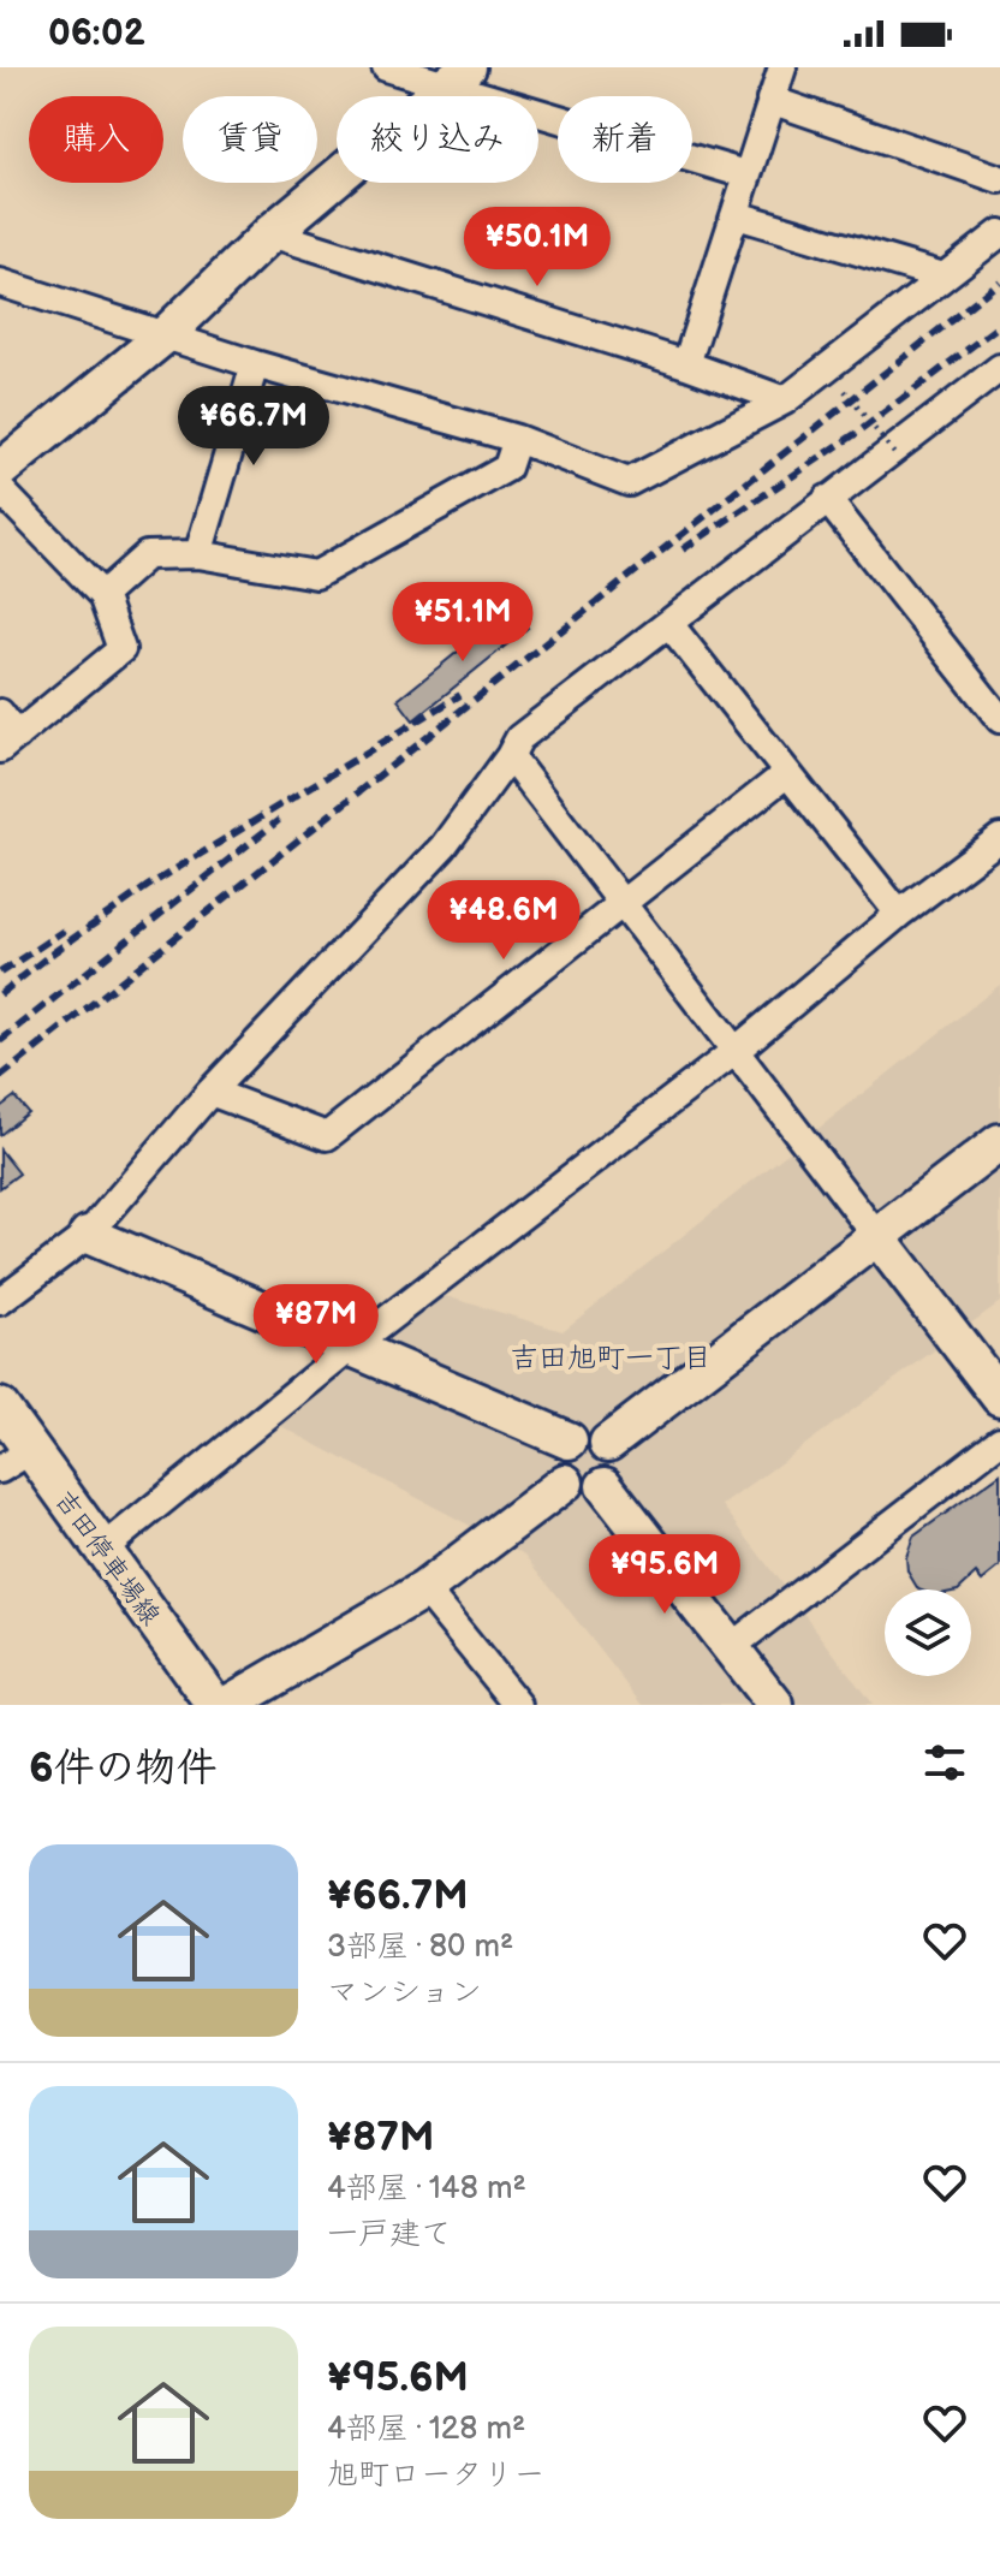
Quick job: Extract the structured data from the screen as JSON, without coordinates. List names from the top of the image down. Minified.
{"streets":{"street":["吉田停車場線"]},"districts":["吉田旭町一丁目"],"page":{"status":"06:02","chip":["購入","賃貸","絞り込み","新着"],"price":["¥50.1M","¥66.7M","¥51.1M","¥48.6M","¥87M","¥95.6M"],"heading":"6件の物件","list":[{"name":"¥66.7M","note":"3部屋 · 80 m² · マンション"},{"name":"¥87M","note":"4部屋 · 148 m² · 一戸建て"},{"name":"¥95.6M","note":"4部屋 · 128 m² · 旭町ロータリー"}]}}
